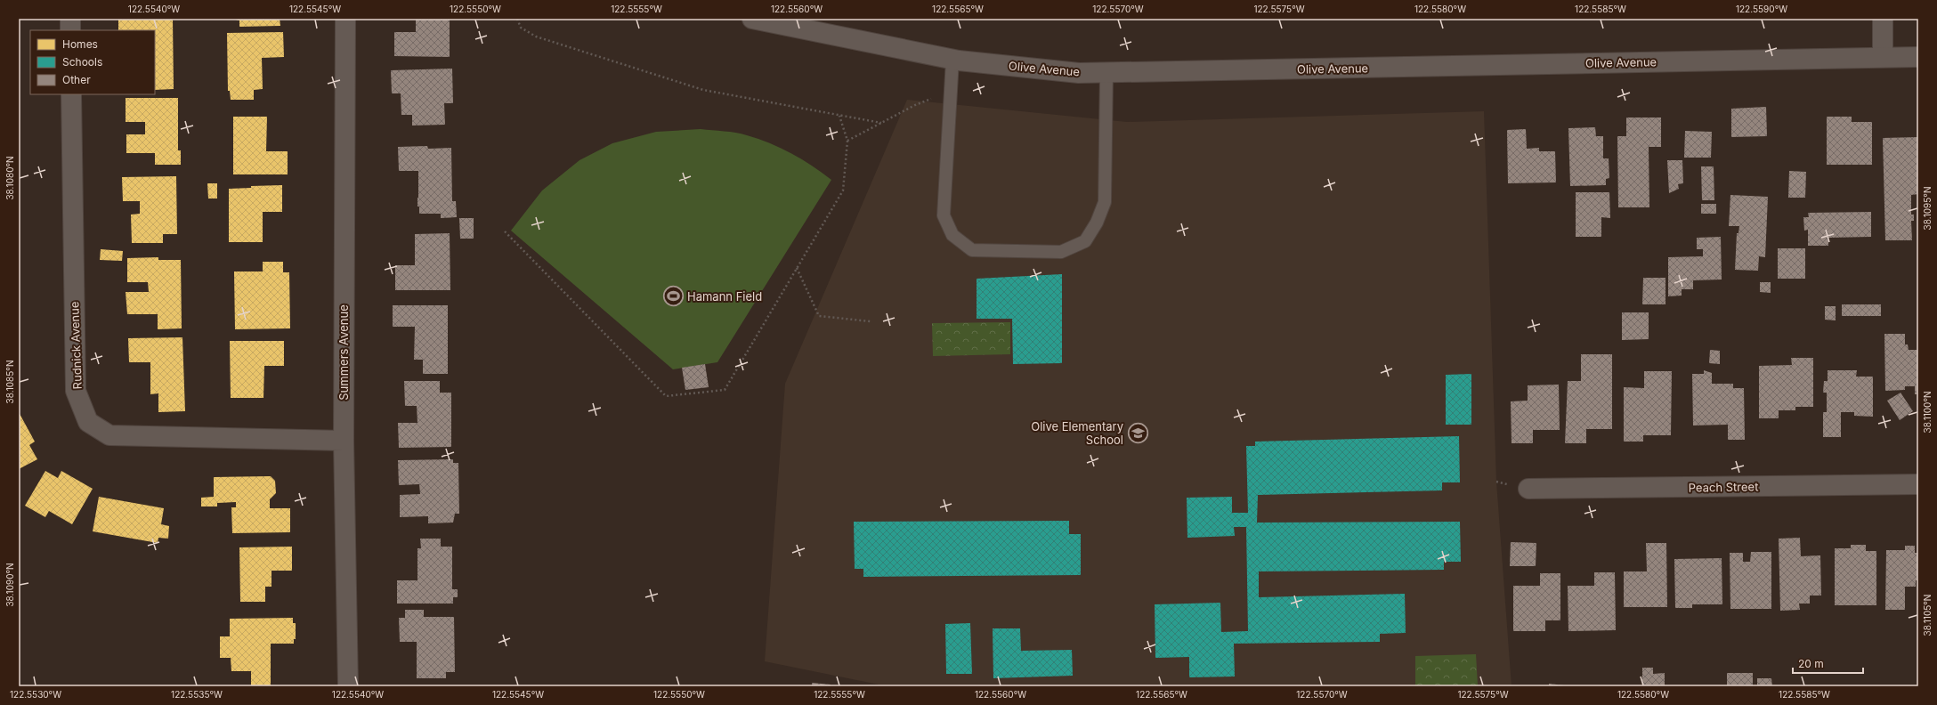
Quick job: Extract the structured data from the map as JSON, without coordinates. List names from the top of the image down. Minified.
{"streets":{"street":["Olive Avenue","Rudnick Avenue","Summers Avenue","Peach Street"]},"crossings":[["Rudnick Avenue","Summers Avenue"]],"places":{"sports":["Hamann Field"],"school or university":["Olive Elementary School"]},"legend":["Homes","Schools","Other"],"scale_bar":"20 m","coordinates":["122.5540°W","122.5545°W","122.5550°W","122.5555°W","122.5560°W","122.5565°W","122.5570°W","122.5575°W","122.5580°W","122.5585°W","122.5590°W","38.1080°N","38.1095°N","38.1085°N","38.1100°N","38.1090°N","38.1105°N","122.5530°W","122.5535°W"]}
